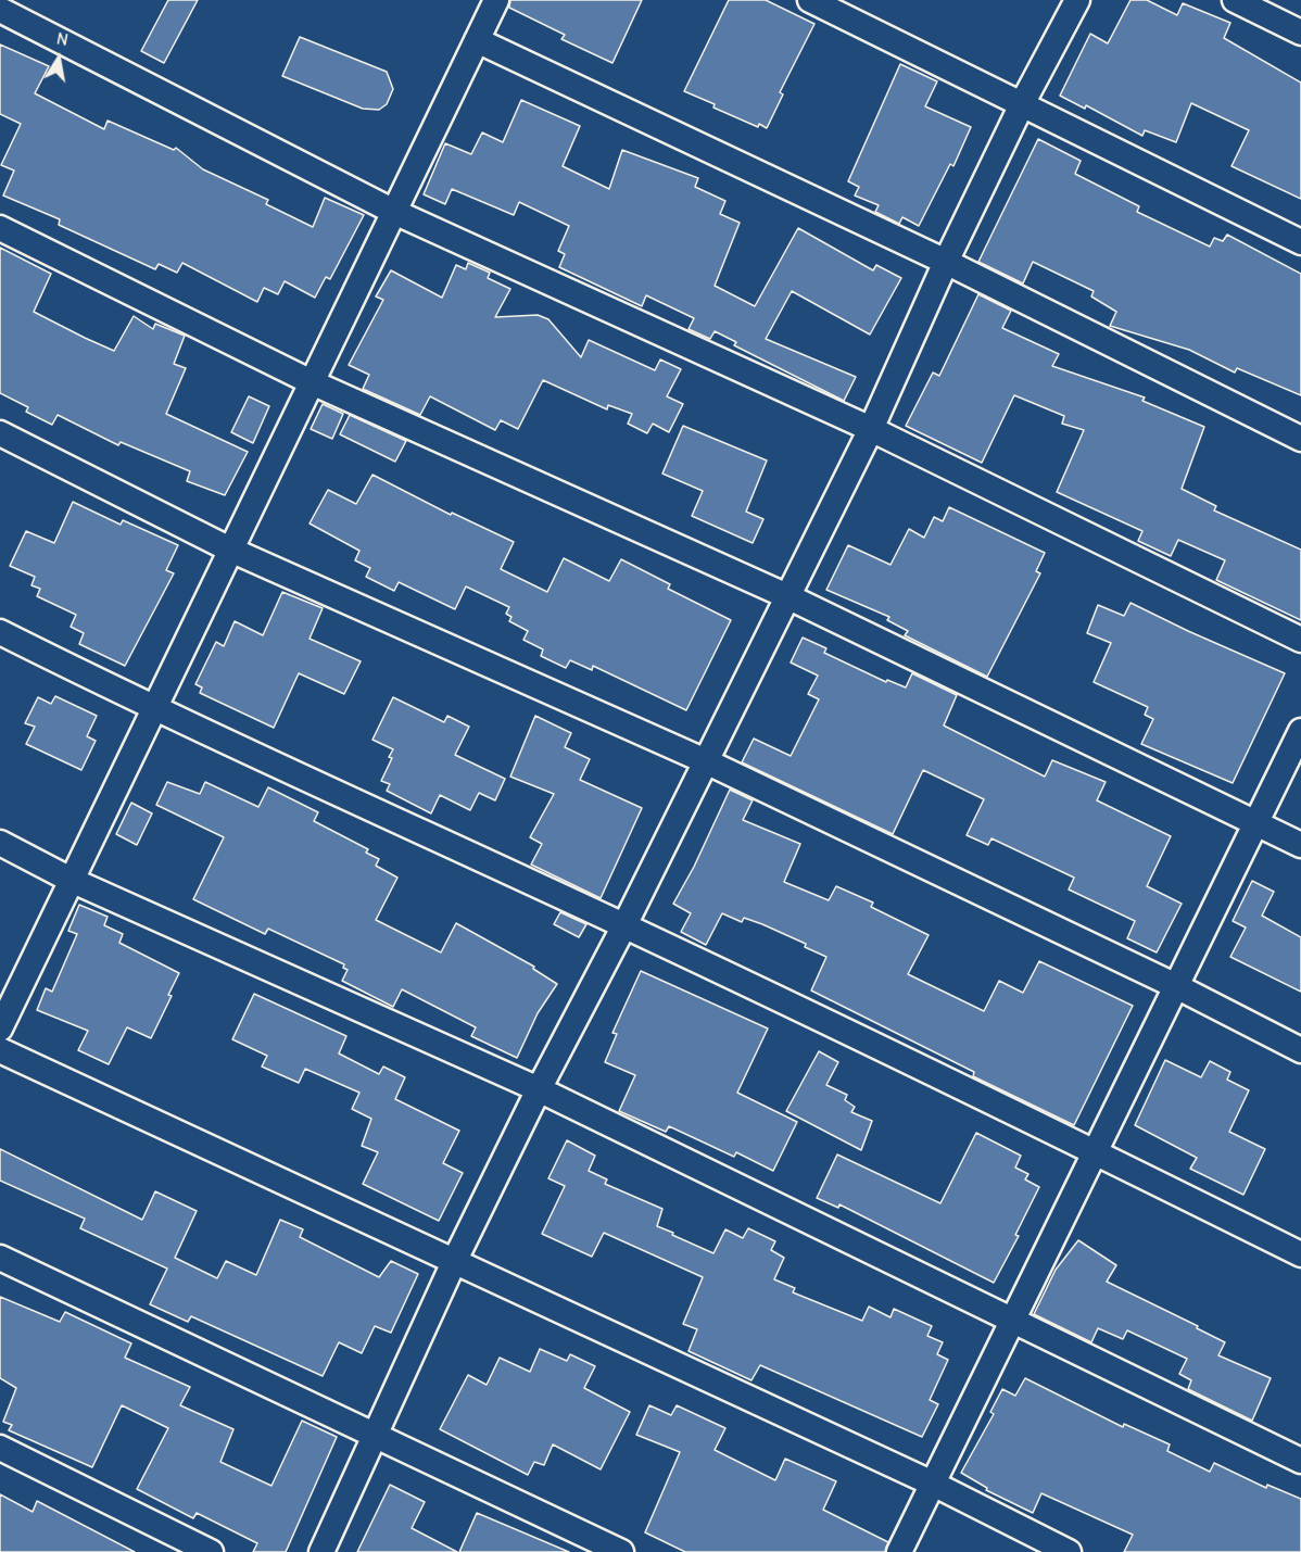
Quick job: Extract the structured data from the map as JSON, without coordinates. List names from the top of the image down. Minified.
{"north":"top"}
